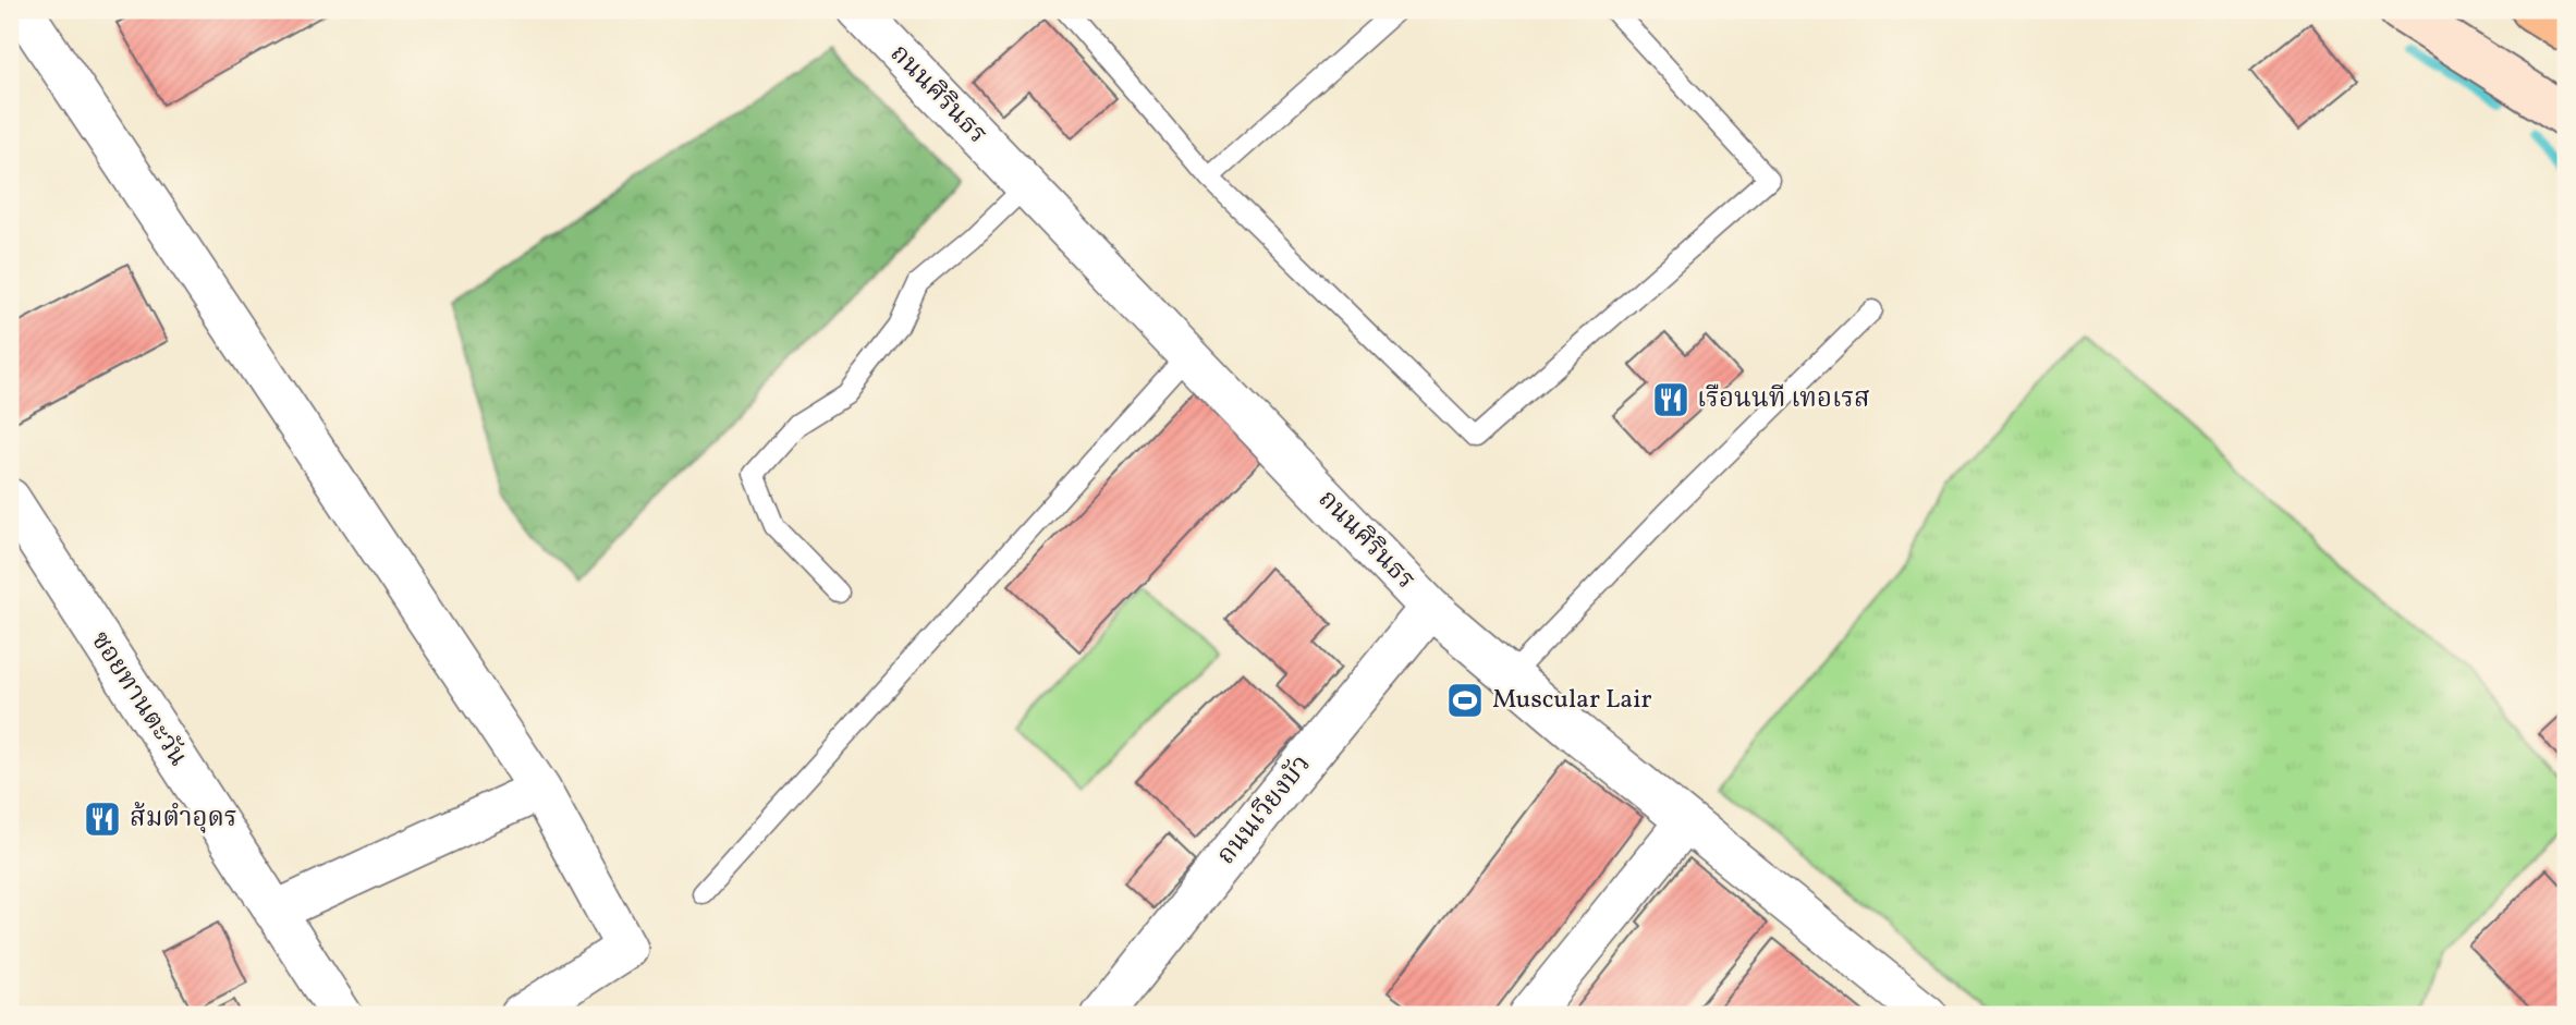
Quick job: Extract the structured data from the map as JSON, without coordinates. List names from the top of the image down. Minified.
{"streets":{"street":["ถนนศิรินธร","ซอยทานตะวัน","ถนนเวียงบัว"]},"crossings":[["ถนนศิรินธร","ถนนเวียงบัว"]],"places":{"restaurant":["เรือนนที เทอเรส","ส้มตำอุดร"],"sports":["Muscular Lair"]}}
